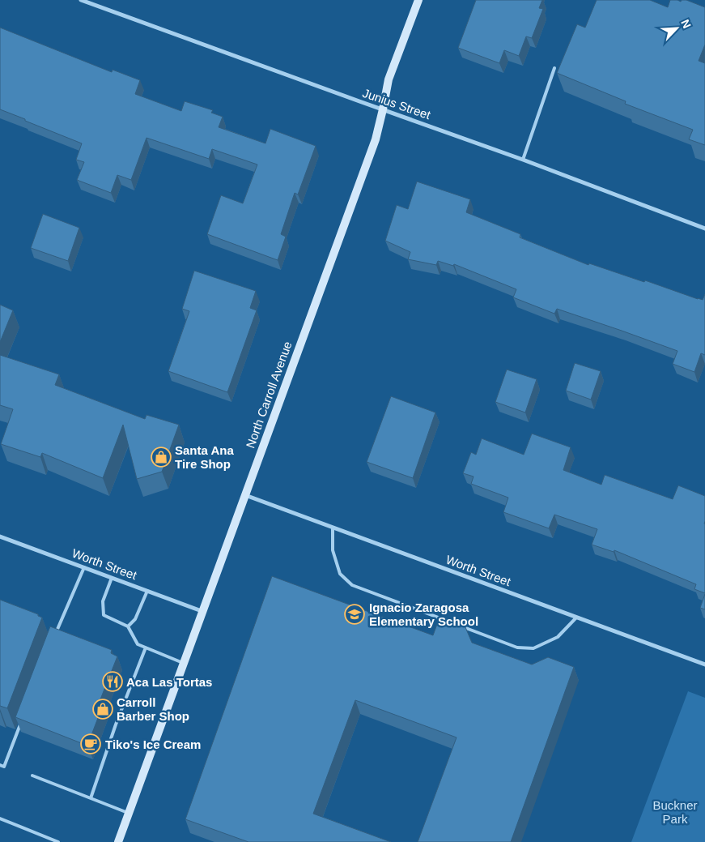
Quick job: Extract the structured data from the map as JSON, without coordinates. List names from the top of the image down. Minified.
{"streets":{"street":["Junius Street","North Carroll Avenue","Worth Street"]},"crossings":[["Junius Street","North Carroll Avenue"],["North Carroll Avenue","Worth Street"]],"parks":["Buckner Park"],"places":{"shop":["Santa Ana Tire Shop","Carroll Barber Shop"],"school or university":["Ignacio Zaragosa Elementary School"],"restaurant":["Aca Las Tortas"],"cafe":["Tiko's Ice Cream"]},"north":"top right"}
